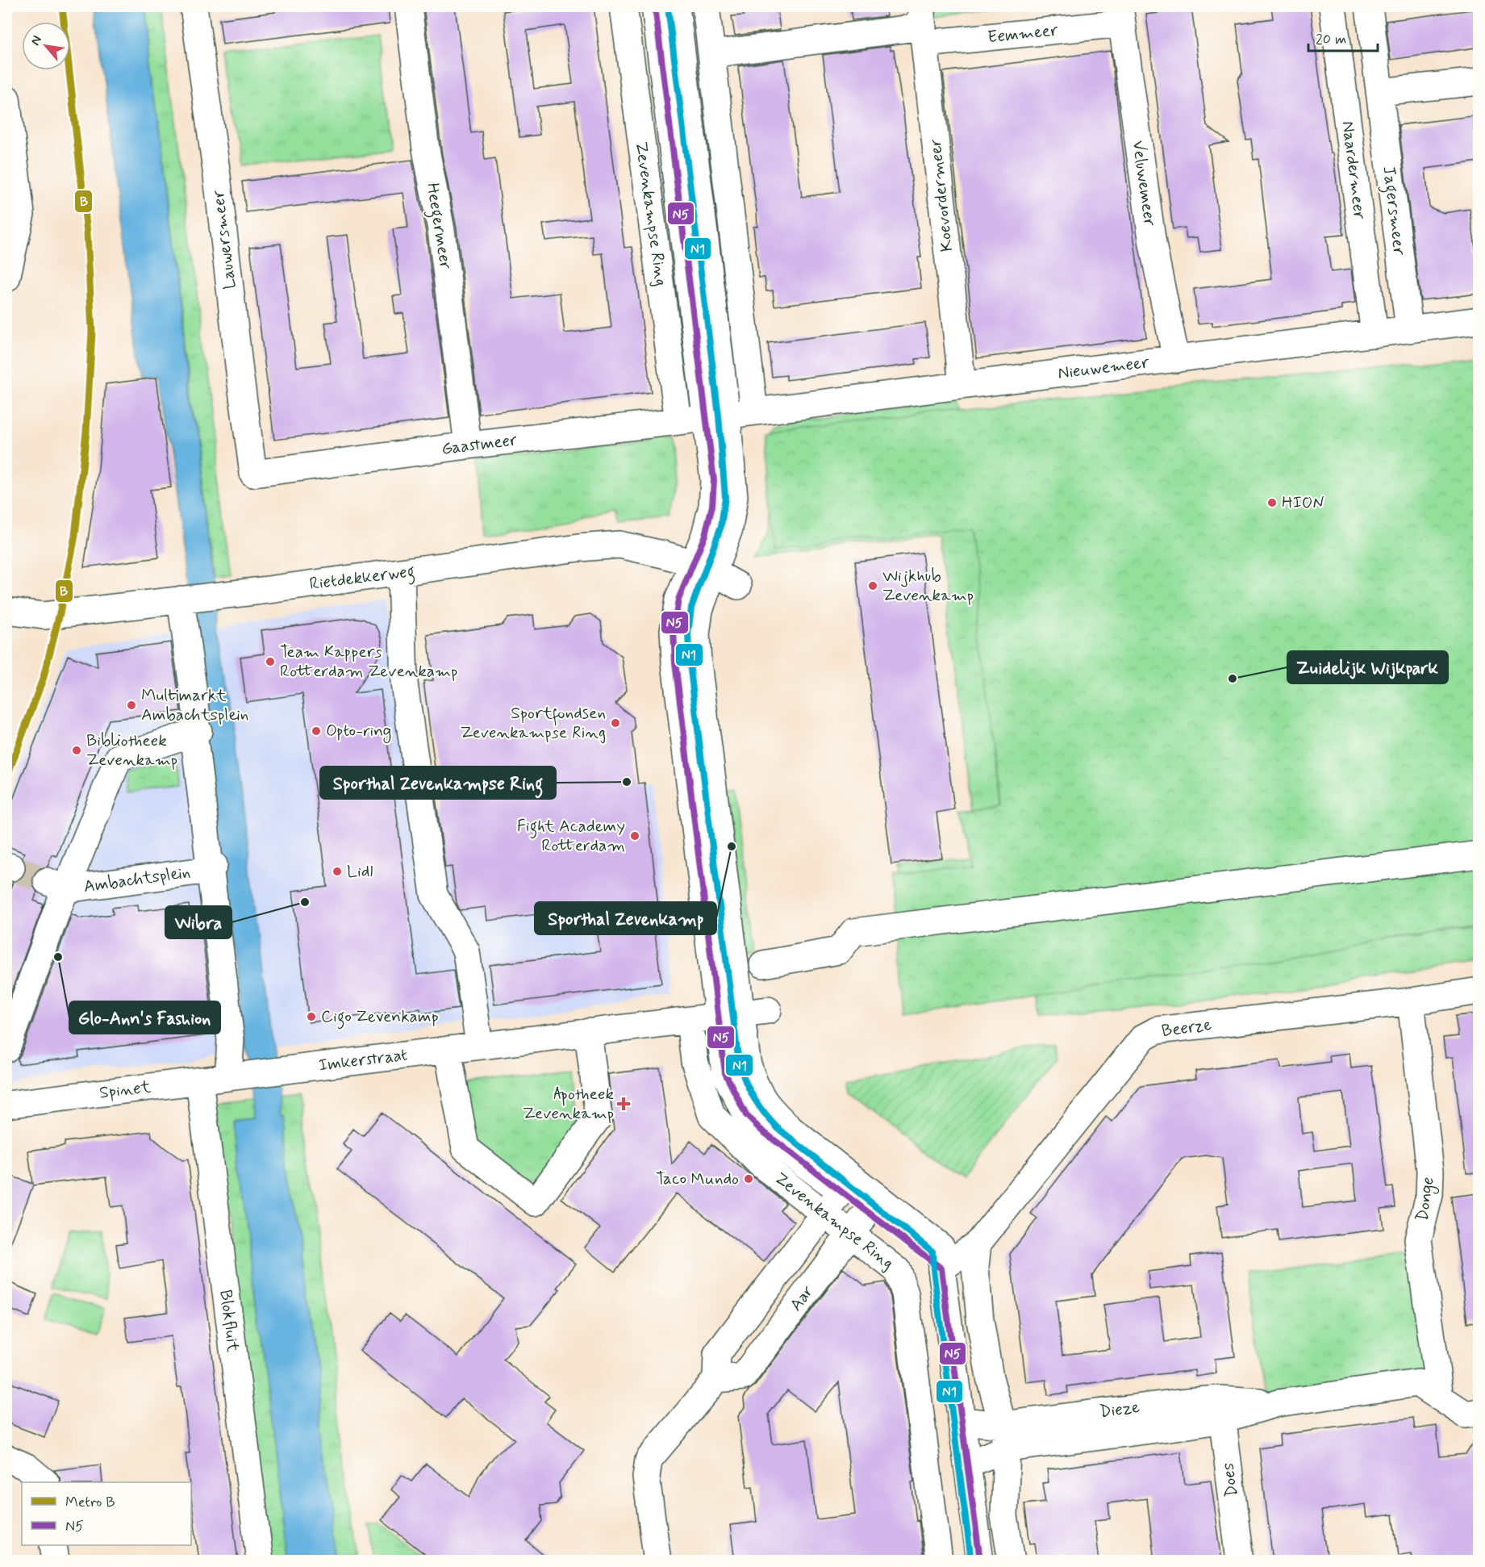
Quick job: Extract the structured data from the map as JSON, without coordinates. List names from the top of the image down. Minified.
{"streets":{"street":["Eemmeer","Naardermeer","Veluwemeer","Koevordermeer","Jagersmeer","Zevenkampse Ring","Heegermeer","Lauwersmeer","Nieuwemeer","Gaastmeer","Rietdekkerweg","Ambachtsplein","Beerze","Imkerstraat","Spinet","Donge","Aar","Blokfluit","Dieze","Does"]},"crossings":[["Eemmeer","Veluwemeer"],["Eemmeer","Koevordermeer"],["Naardermeer","Nieuwemeer"],["Veluwemeer","Nieuwemeer"],["Koevordermeer","Nieuwemeer"],["Jagersmeer","Nieuwemeer"],["Zevenkampse Ring","Nieuwemeer"],["Zevenkampse Ring","Gaastmeer"],["Zevenkampse Ring","Rietdekkerweg"],["Zevenkampse Ring","Beerze"],["Zevenkampse Ring","Imkerstraat"],["Zevenkampse Ring","Aar"],["Heegermeer","Gaastmeer"],["Lauwersmeer","Gaastmeer"],["Nieuwemeer","Gaastmeer"],["Beerze","Donge"],["Imkerstraat","Spinet"],["Spinet","Blokfluit"],["Donge","Dieze"],["Dieze","Does"]],"places":{"other":["HION","Wijkhub Zevenkamp","Team Kappers Rotterdam Zevenkamp","Zuidelijk Wijkpark","Multimarkt Ambachtsplein","Sportfondsen Zevenkampse Ring","Opto-ring","Bibliotheek Zevenkamp","Sporthal Zevenkampse Ring","Fight Academy Rotterdam","Sporthal Zevenkamp","Lidl","Wibra","Glo-Ann's Fashion","Cigo Zevenkamp","Taco Mundo"],"health":["Apotheek Zevenkamp"]},"lines":["metro line B","transit line N5","transit line N1"],"legend":["Metro B","N5"],"scale_bar":"20 m","north":"top left"}
